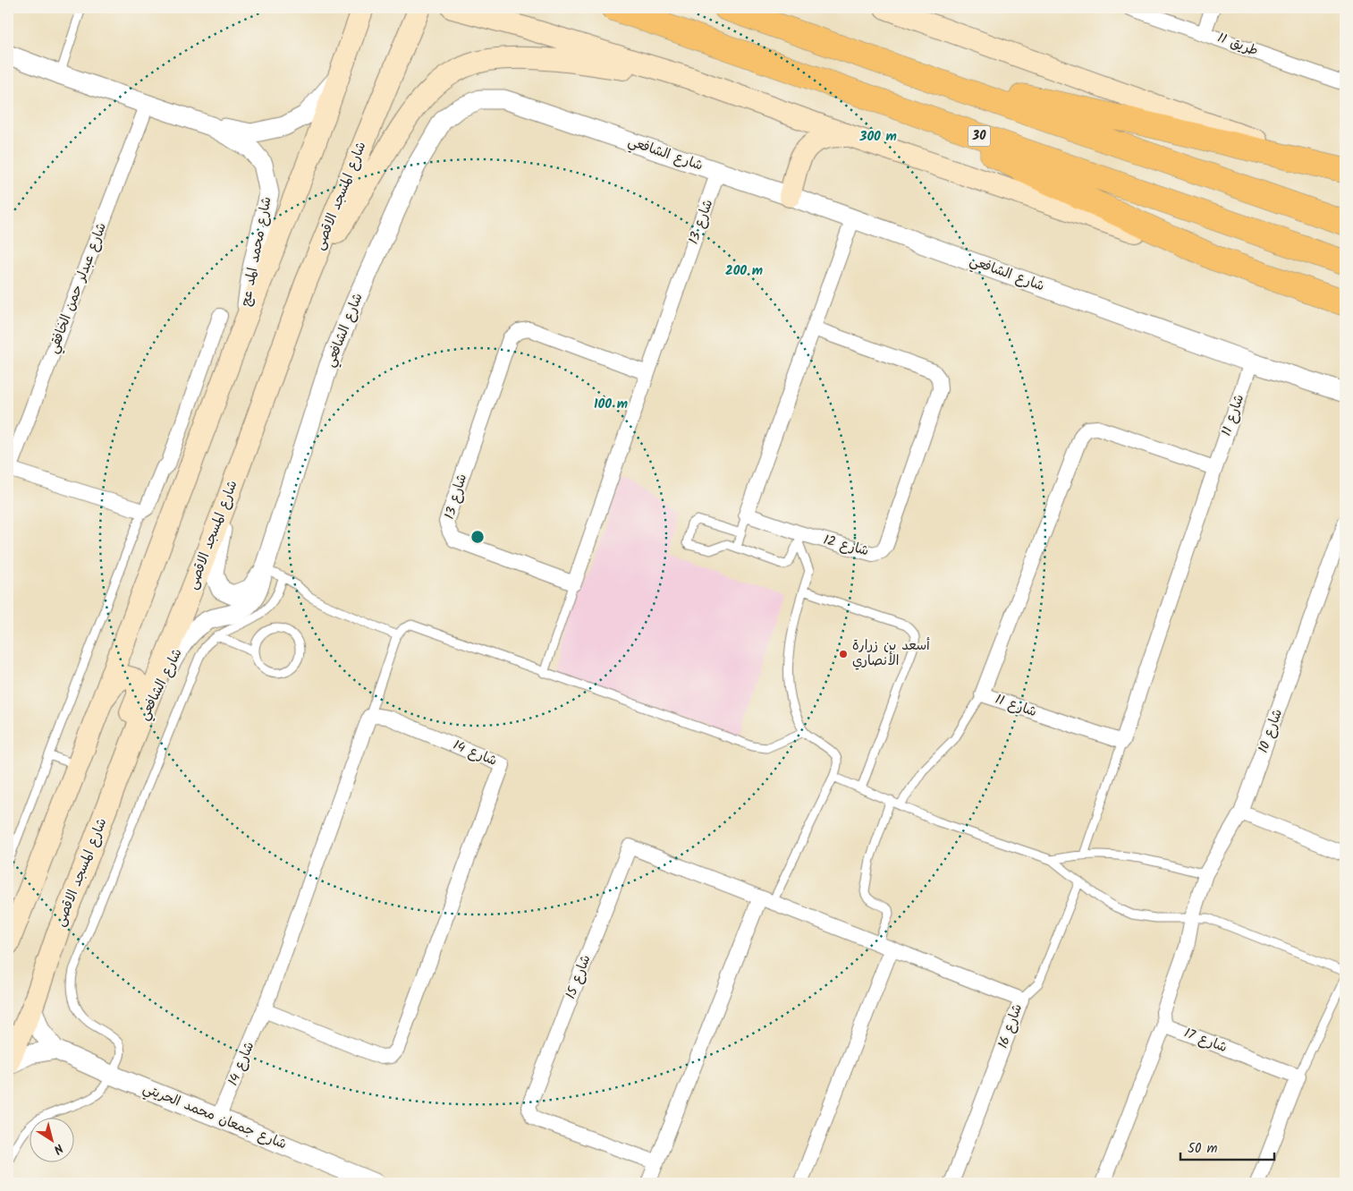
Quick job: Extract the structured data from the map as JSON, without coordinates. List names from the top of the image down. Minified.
{"streets":{"highway":["30"],"main road":["شارع المسجد الاقصى"],"street":["طريق 11","شارع الشافعي","شارع 13","شارع محمد المد عج","شارع عبدلر حمن الخافقي","شارع 11","شارع 12","شارع 10","شارع 14","شارع 15","شارع 16","شارع 17","شارع جمعان محمد الحريتي"]},"crossings":[["شارع الشافعي","شارع المسجد الاقصى"],["شارع الشافعي","شارع 13"],["شارع الشافعي","شارع 11"],["شارع المسجد الاقصى","شارع جمعان محمد الحريتي"],["شارع محمد المد عج","شارع عبدلر حمن الخافقي"],["شارع 10","شارع 17"],["شارع 14","شارع جمعان محمد الحريتي"],["شارع 15","شارع 16"]],"places":["أسعد بن زرارة الأنصاري"],"scale_bar":"50 m","north":"bottom right","rings":["300 m","200 m","100 m"]}
